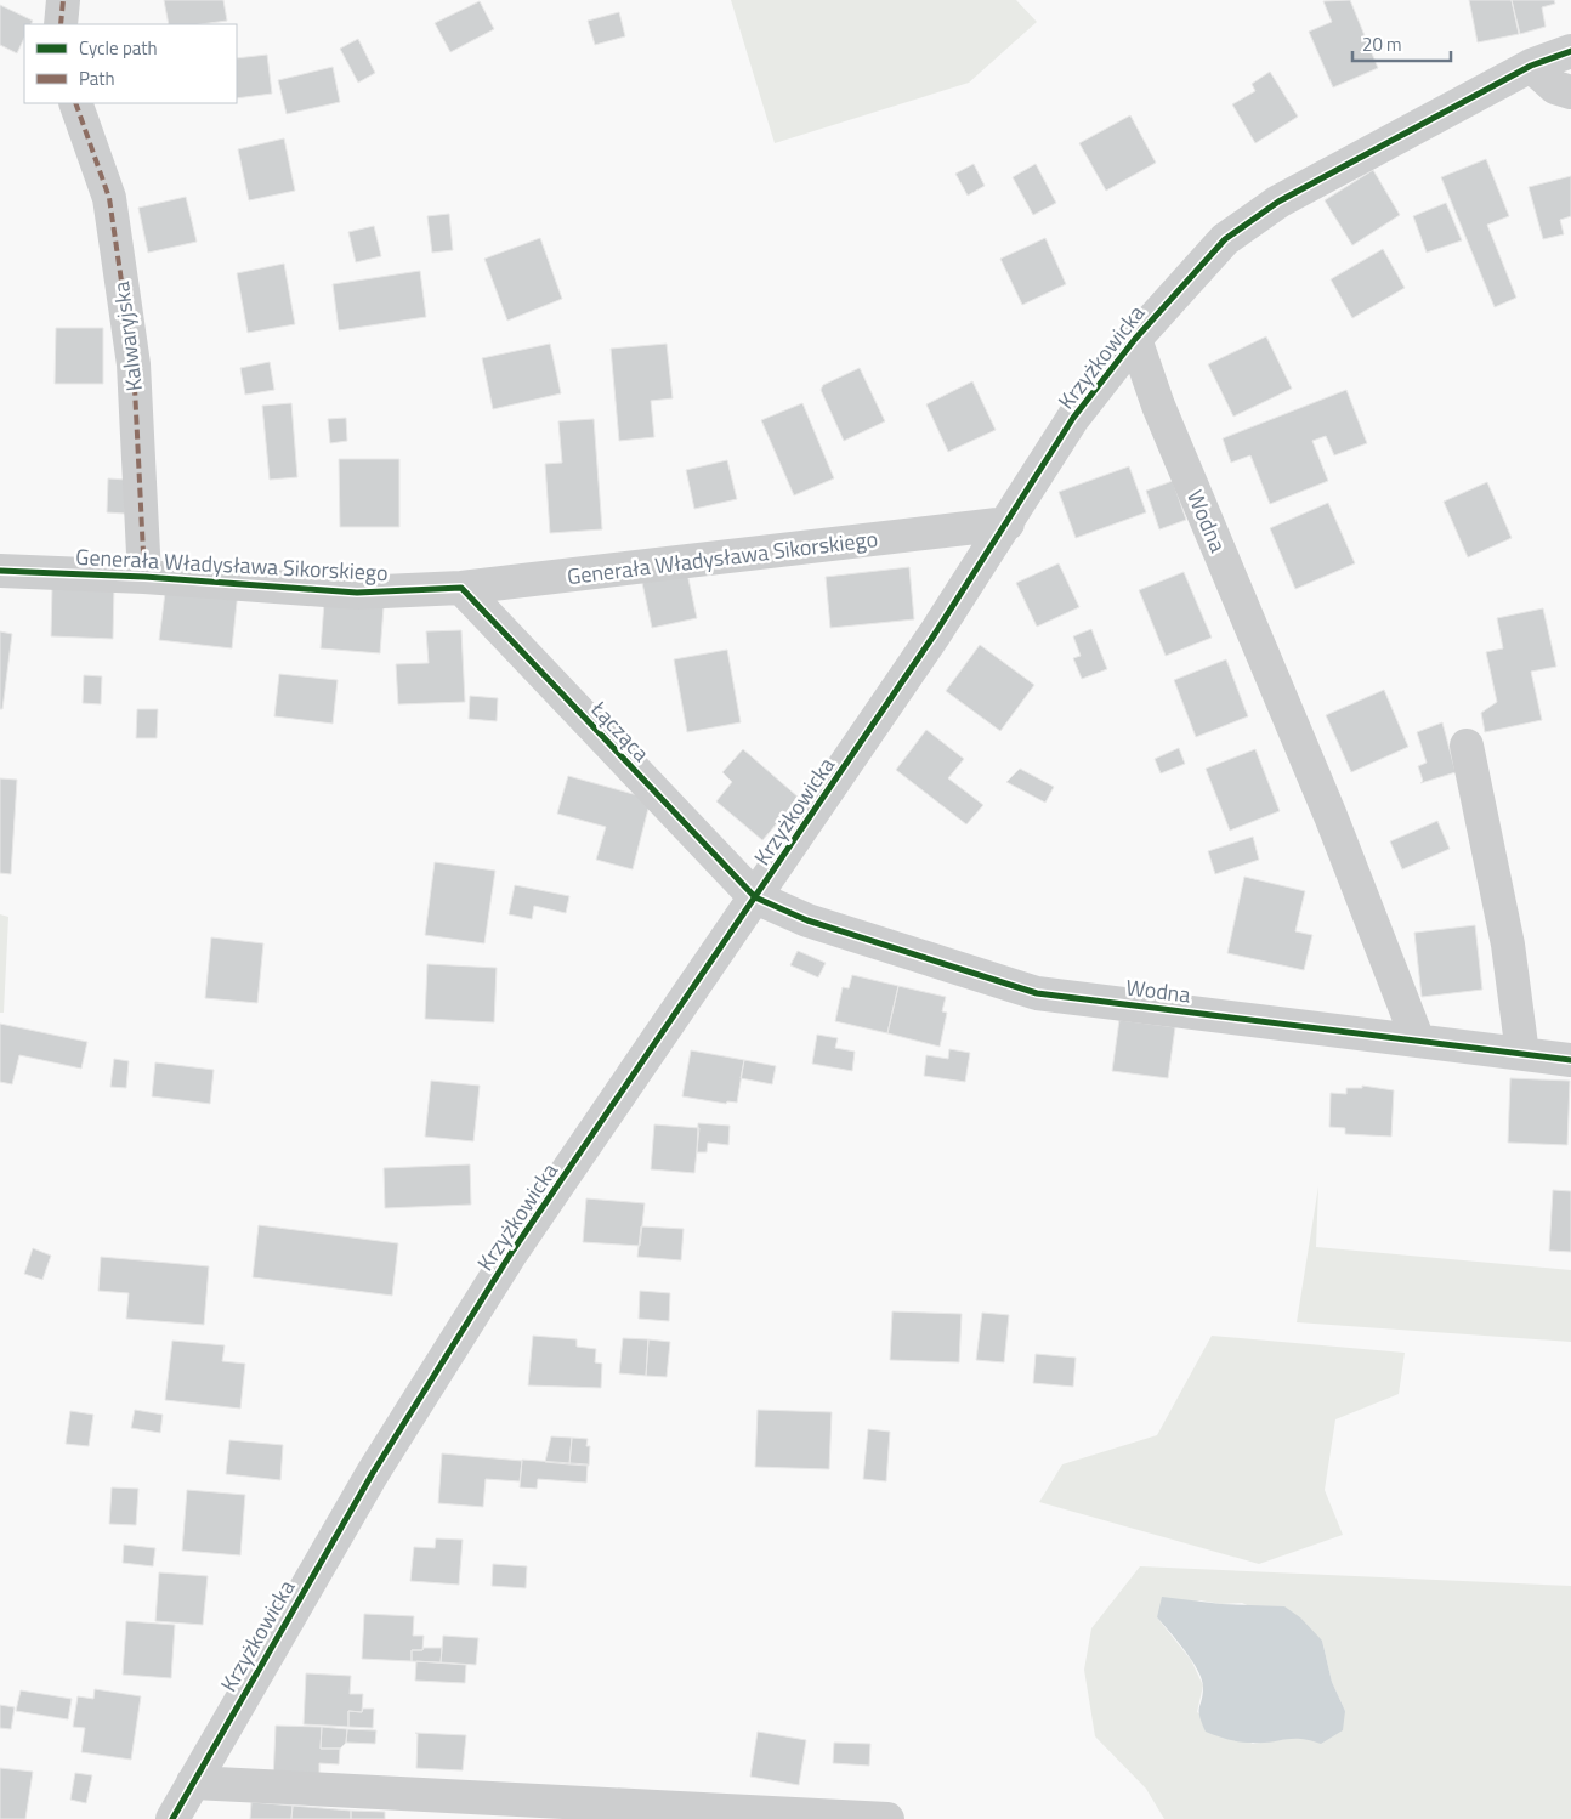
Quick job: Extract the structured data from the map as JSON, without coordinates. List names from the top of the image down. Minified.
{"streets":{"street":["Kalwaryjska","Krzyżkowicka","Wodna","Generała Władysława Sikorskiego","Łącząca"]},"crossings":[["Kalwaryjska","Generała Władysława Sikorskiego"],["Krzyżkowicka","Wodna"],["Krzyżkowicka","Generała Władysława Sikorskiego"],["Krzyżkowicka","Łącząca"],["Wodna","Łącząca"],["Generała Władysława Sikorskiego","Łącząca"]],"legend":["Cycle path","Path"],"scale_bar":"20 m"}
